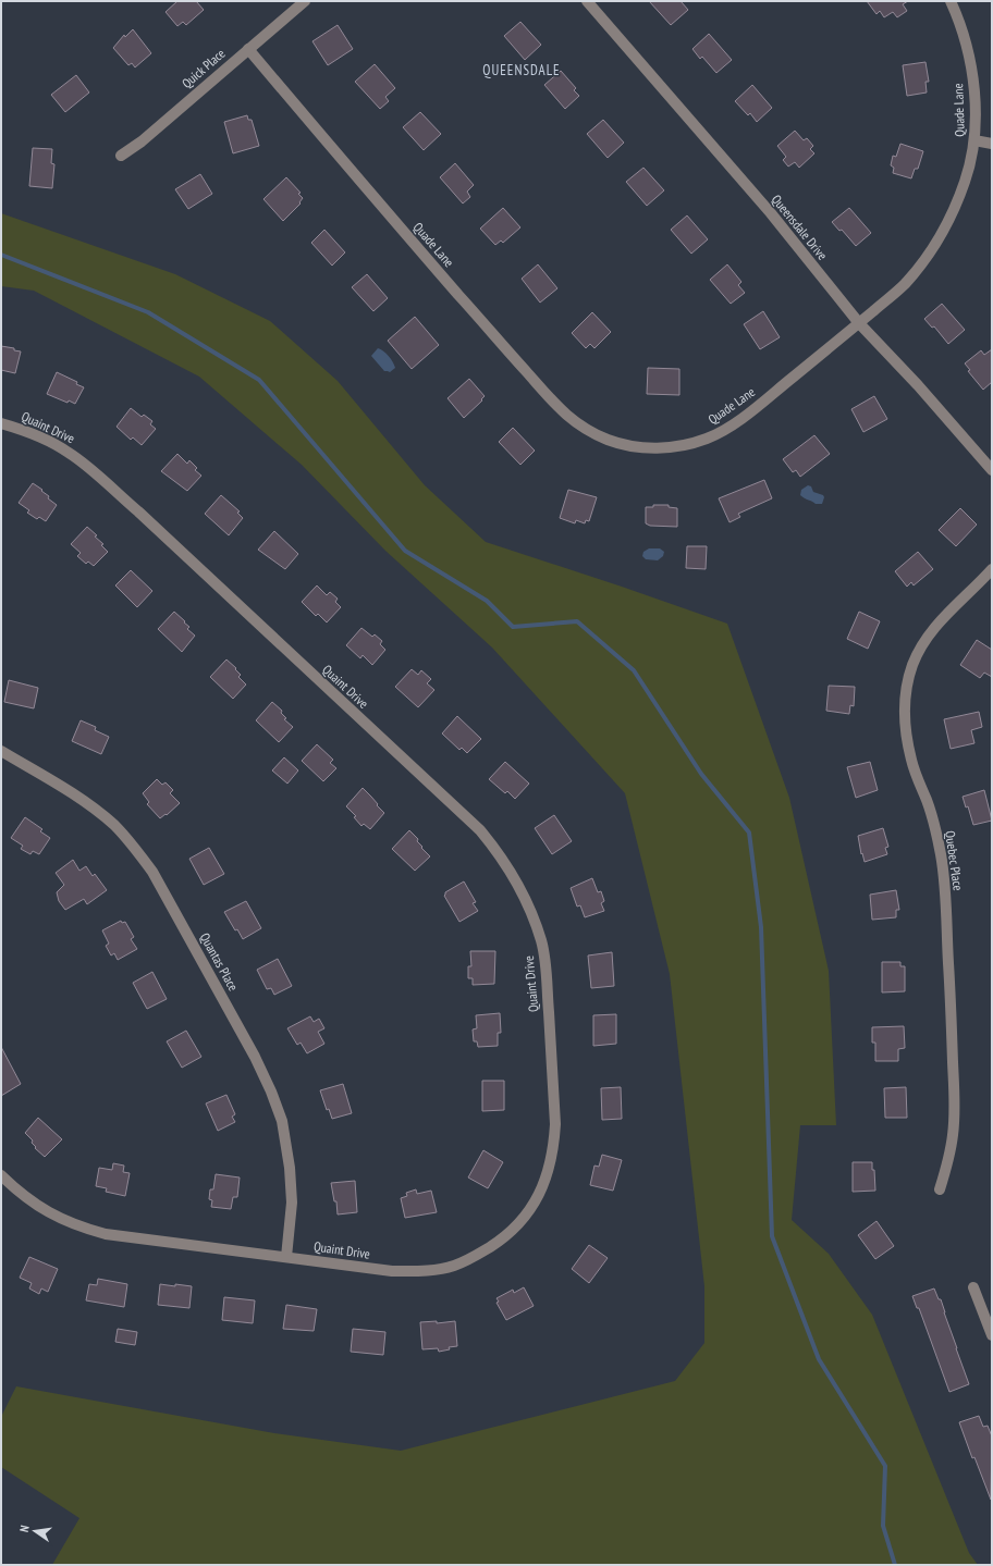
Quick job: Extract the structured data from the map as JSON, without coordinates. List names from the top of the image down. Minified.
{"streets":{"street":["Quick Place","Quade Lane","Queensdale Drive","Quaint Drive","Quebec Place","Quantas Place"]},"crossings":[["Quick Place","Quade Lane"],["Quade Lane","Queensdale Drive"],["Quaint Drive","Quantas Place"]],"districts":["QUEENSDALE"],"north":"left"}
